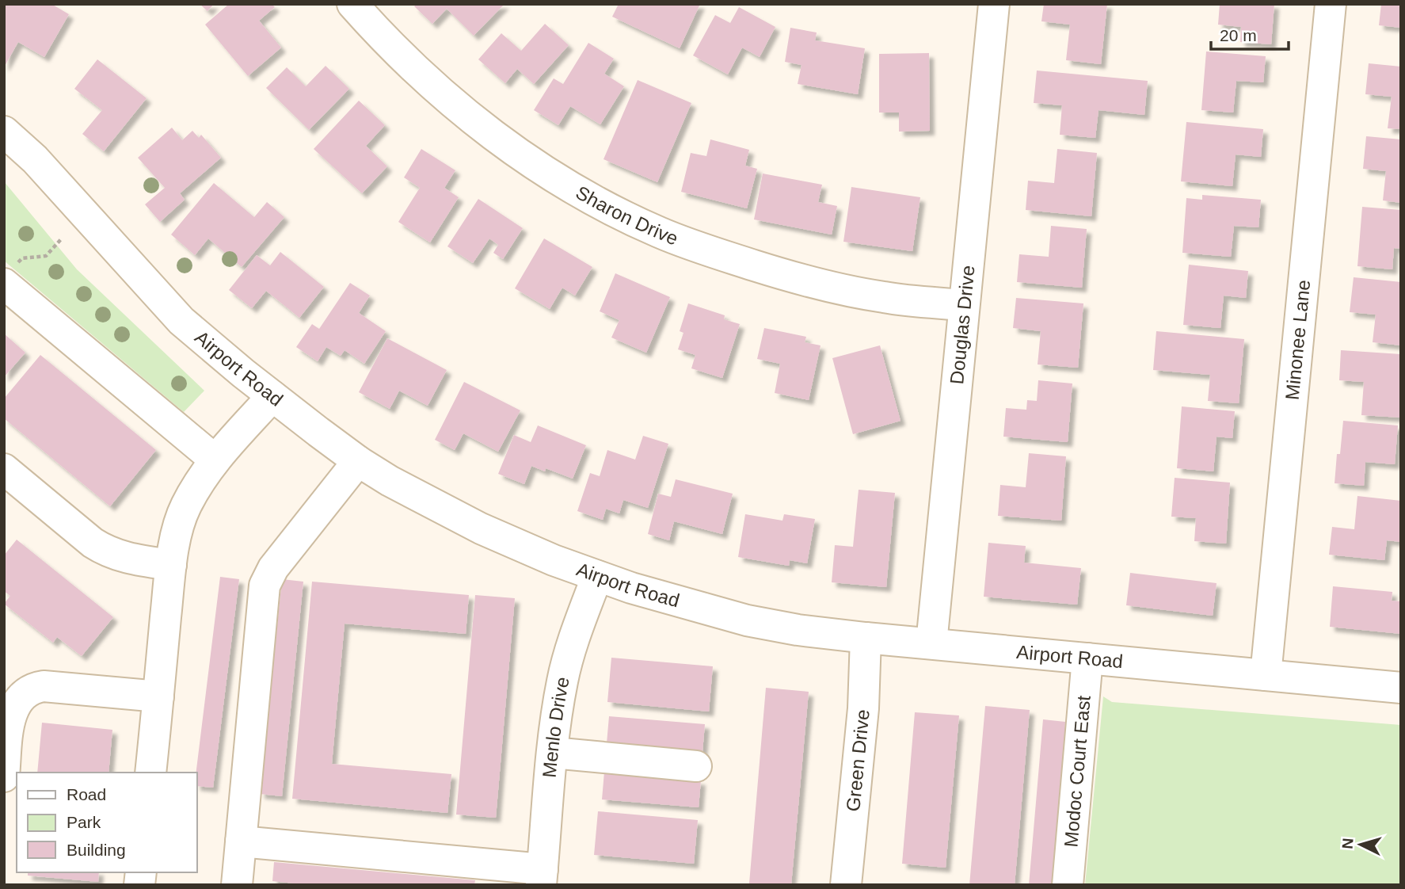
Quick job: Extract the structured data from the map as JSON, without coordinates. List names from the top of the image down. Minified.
{"streets":{"street":["Sharon Drive","Douglas Drive","Minonee Lane","Airport Road","Menlo Drive","Green Drive","Modoc Court East"]},"crossings":[["Sharon Drive","Douglas Drive"],["Douglas Drive","Airport Road"],["Minonee Lane","Airport Road"],["Airport Road","Menlo Drive"],["Airport Road","Green Drive"],["Airport Road","Modoc Court East"]],"legend":["Road","Park","Building"],"scale_bar":"20 m","north":"left"}
